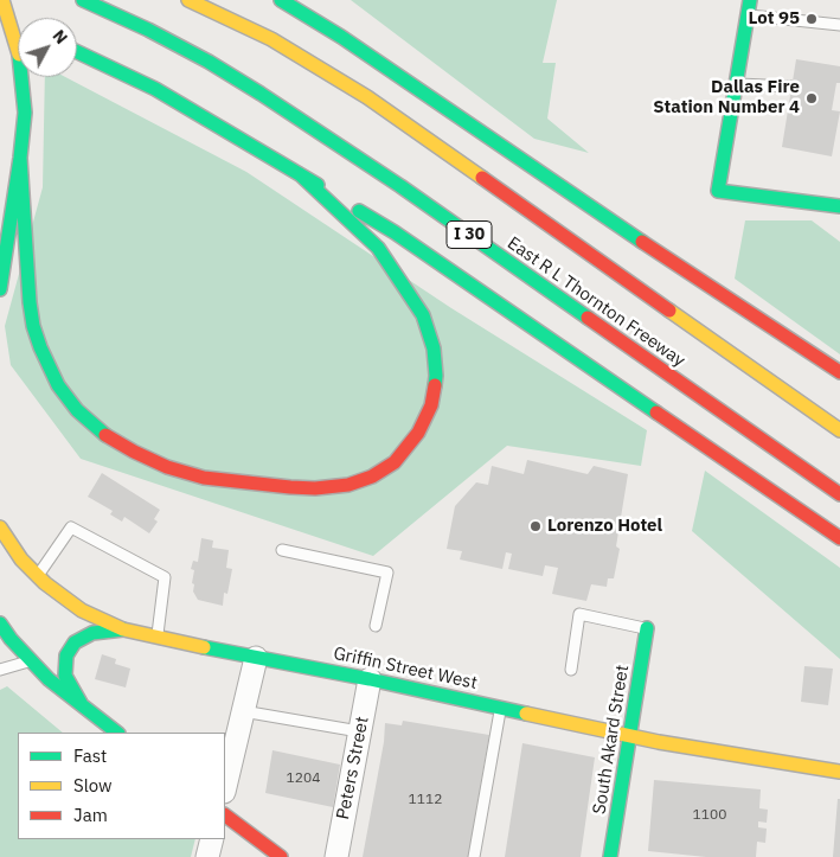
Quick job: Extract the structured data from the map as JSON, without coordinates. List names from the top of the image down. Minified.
{"streets":{"main road":["I 30","East R L Thornton Freeway","Griffin Street West","South Akard Street"],"street":["Peters Street"]},"crossings":[["Griffin Street West","South Akard Street"],["Griffin Street West","Peters Street"]],"places":["Lot 95","Dallas Fire Station Number 4","Lorenzo Hotel"],"house_numbers":["1204","1112","1100"],"legend":["Fast","Slow","Jam"],"north":"top right"}
